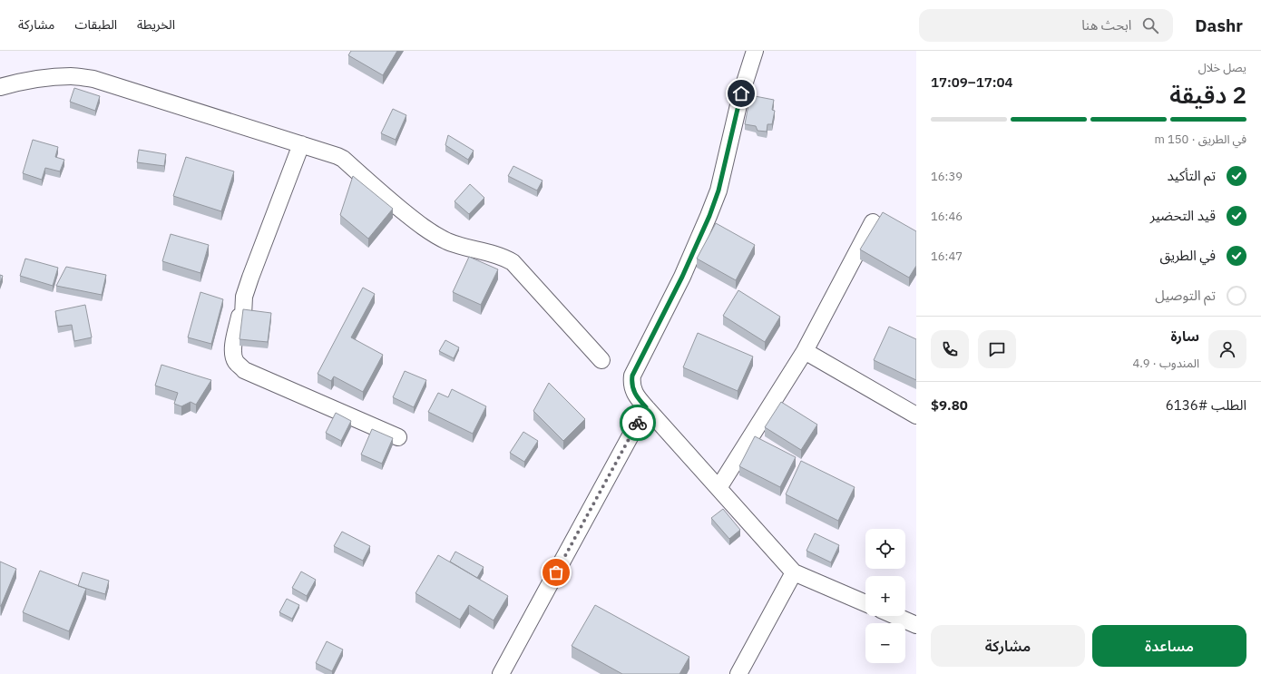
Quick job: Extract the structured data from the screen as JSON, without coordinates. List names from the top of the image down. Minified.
{"page":{"header":"Dashr","search":"ابحث هنا","nav":["الخريطة","الطبقات","مشاركة"],"heading":["2 دقيقة","يصل خلال","17:04–17:09"],"panel":["سارة","المندوب · 4.9","الطلب #6136","$9.80"],"bar":"في الطريق · 150 m","list":[["تم التأكيد","16:39"],["قيد التحضير","16:46"],["في الطريق","16:47"],"تم التوصيل"],"map_buttons":["+","−"],"buttons":["مساعدة","مشاركة"]}}
